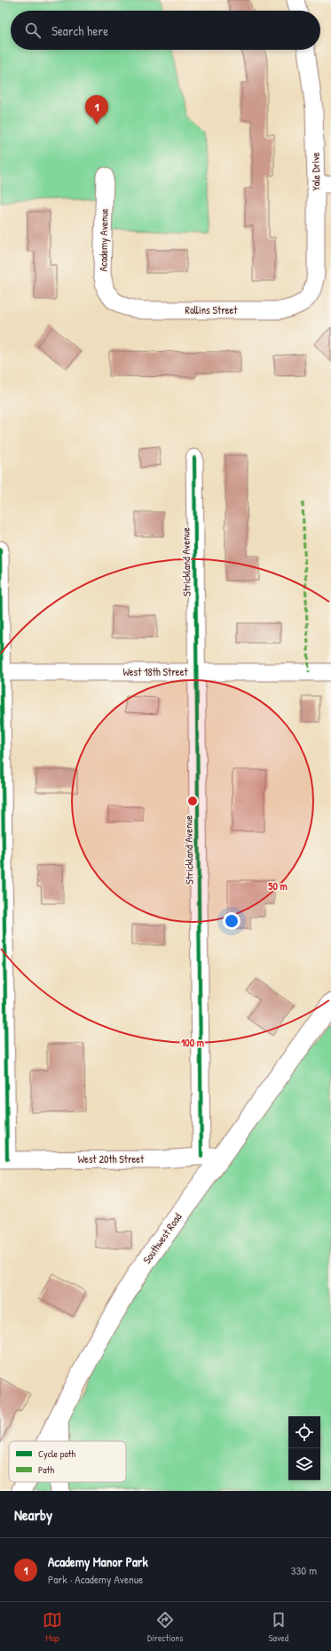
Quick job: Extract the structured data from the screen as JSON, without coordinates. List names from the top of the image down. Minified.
{"streets":{"street":["Yale Drive","Academy Avenue","Rollins Street","Strickland Avenue","West 18th Street","West 20th Street","Southwest Road"]},"crossings":[["Yale Drive","Rollins Street"],["Academy Avenue","Rollins Street"],["Strickland Avenue","West 18th Street"],["Strickland Avenue","West 20th Street"],["West 20th Street","Southwest Road"]],"legend":["Cycle path","Path"],"page":{"search":"Search here","pins":"1","heading":"Nearby","list":[{"mark":"1","name":"Academy Manor Park","note":"Park · Academy Avenue","value":"330 m"}],"nav":["Map","Directions","Saved"]},"rings":["50 m","100 m"]}
